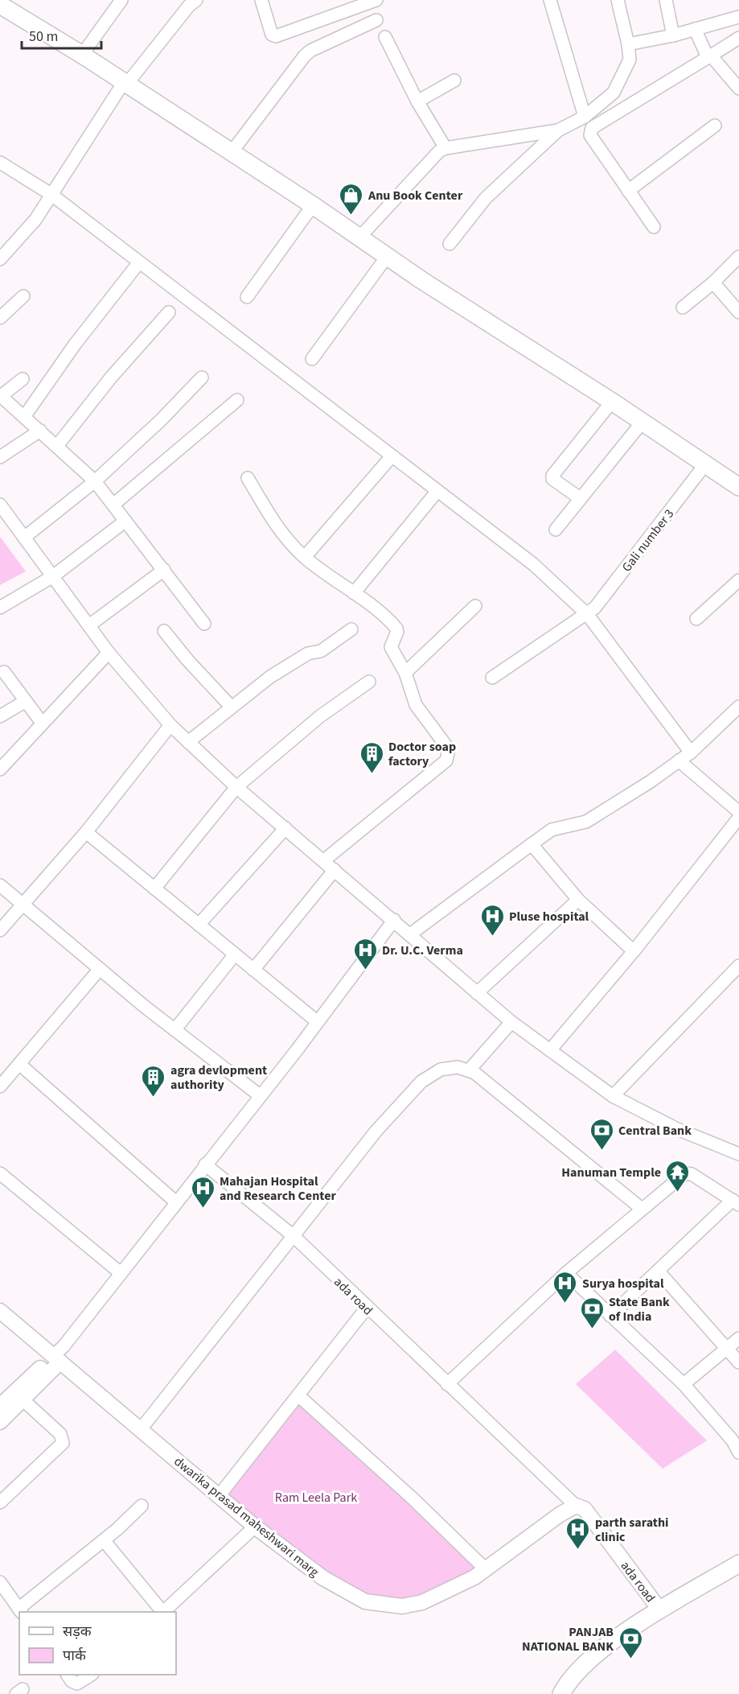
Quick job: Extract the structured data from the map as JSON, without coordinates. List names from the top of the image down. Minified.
{"streets":{"street":["Gali number 3","ada road","dwarika prasad maheshwari marg"]},"crossings":[["ada road","dwarika prasad maheshwari marg"]],"parks":["Ram Leela Park"],"places":{"shop":["Anu Book Center"],"building":["Doctor soap factory","agra devlopment authority"],"hospital":["Pluse hospital","Dr. U.C. Verma","Mahajan Hospital and Research Center","Surya hospital","parth sarathi clinic"],"bank":["Central Bank","State Bank of India","PANJAB NATIONAL BANK"],"temple":["Hanuman Temple"]},"legend":["सड़क","पार्क"],"scale_bar":"50 m"}
